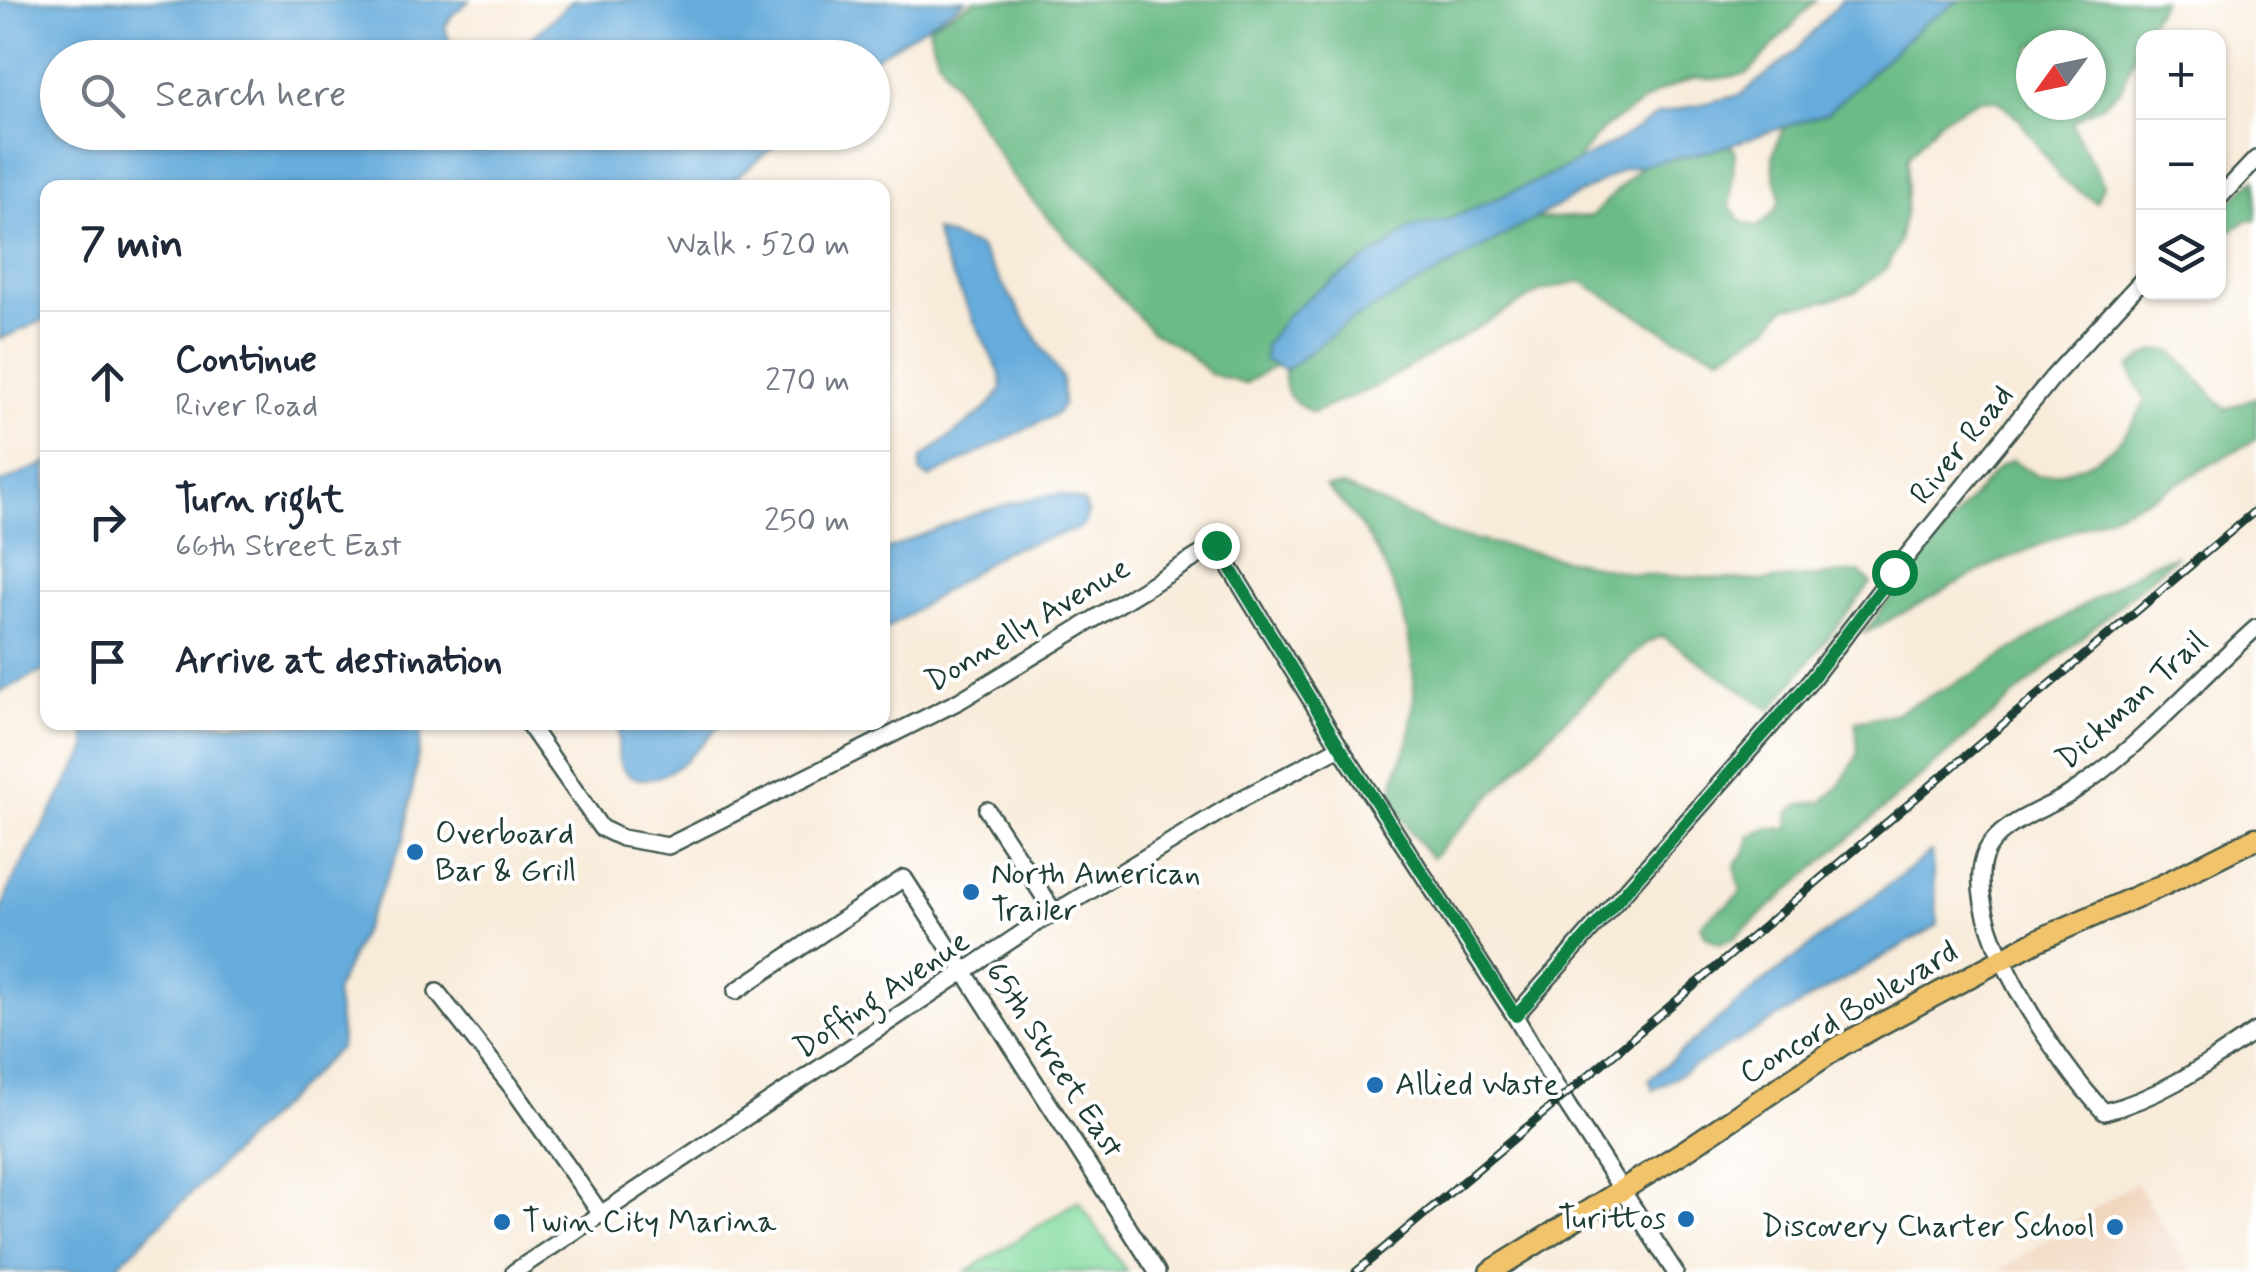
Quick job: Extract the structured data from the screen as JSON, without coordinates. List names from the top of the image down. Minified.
{"streets":{"main road":["Concord Boulevard"],"street":["River Road","Donnelly Avenue","Dickman Trail","Doffing Avenue","65th Street East"]},"crossings":[["Donnelly Avenue","Doffing Avenue"],["Dickman Trail","Concord Boulevard"],["Doffing Avenue","65th Street East"]],"places":["Overboard Bar & Grill","North American Trailer","Allied Waste","Turittos","Twin City Marina","Discovery Charter School"],"north":"bottom left","page":{"map_buttons":["+","−"],"search":"Search here","heading":["7 min","Walk · 520 m"],"list":[["Continue","River Road","270 m"],["Turn right","66th Street East","250 m"],"Arrive at destination"]}}
